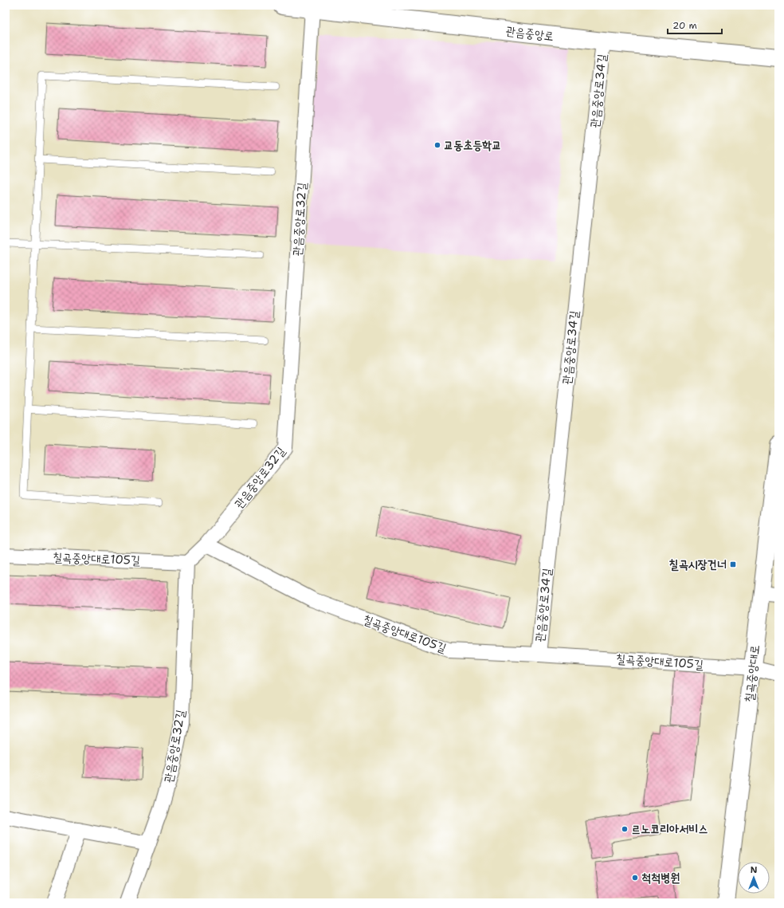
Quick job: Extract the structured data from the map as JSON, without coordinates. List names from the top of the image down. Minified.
{"streets":{"main road":["관음중앙로","칠곡중앙대로"],"street":["관음중앙로34길","관음중앙로32길","칠곡중앙대로105길"]},"crossings":[["관음중앙로","관음중앙로34길"],["관음중앙로","관음중앙로32길"],["관음중앙로34길","칠곡중앙대로105길"],["관음중앙로32길","칠곡중앙대로105길"],["칠곡중앙대로105길","칠곡중앙대로"]],"places":{"other":["교동초등학교","르노코리아서비스","척척병원"],"transit":["칠곡시장건너"]},"scale_bar":"20 m","north":"top"}
